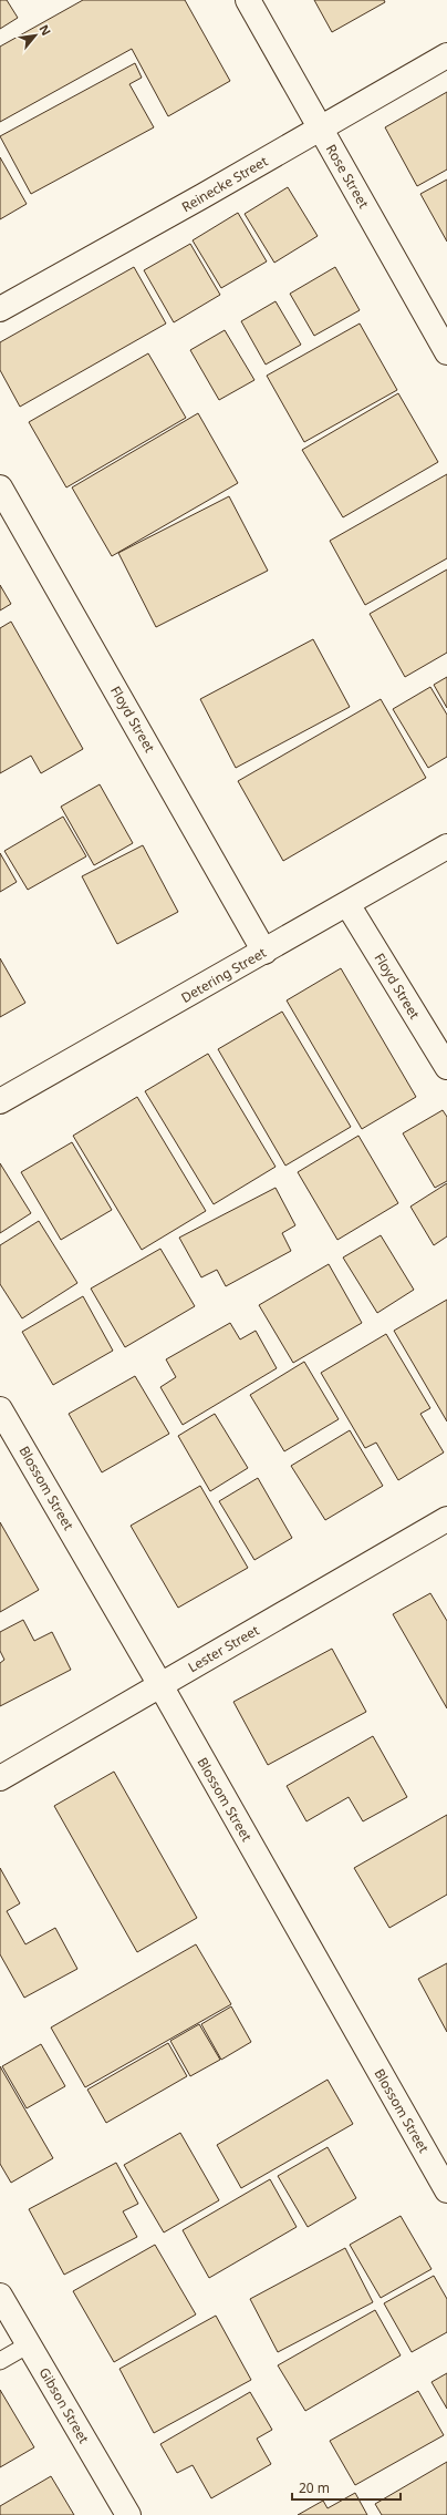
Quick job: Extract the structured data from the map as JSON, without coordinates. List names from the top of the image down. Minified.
{"streets":{"street":["Rose Street","Reinecke Street","Floyd Street","Detering Street","Blossom Street","Lester Street","Gibson Street"]},"crossings":[["Rose Street","Reinecke Street"],["Floyd Street","Detering Street"],["Blossom Street","Lester Street"]],"scale_bar":"20 m","north":"top right"}
